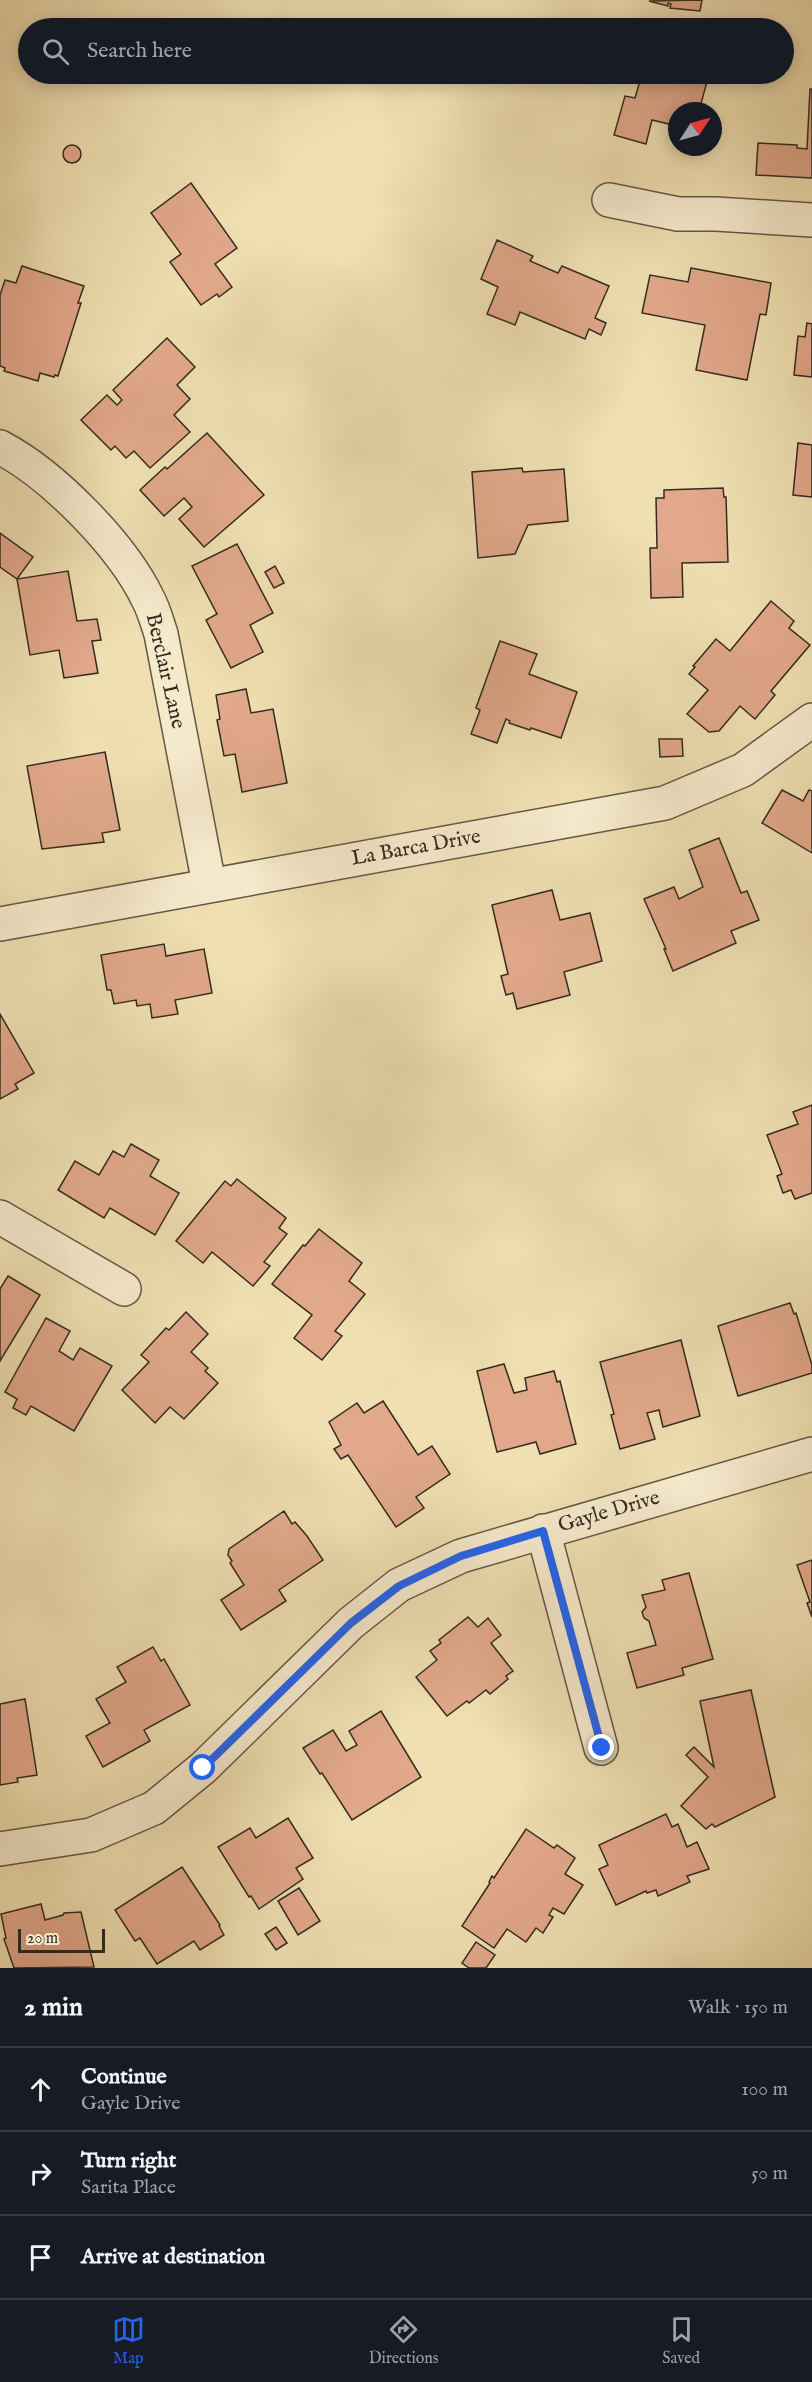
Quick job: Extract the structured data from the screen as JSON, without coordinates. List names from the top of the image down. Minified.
{"streets":{"street":["Berclair Lane","La Barca Drive","Gayle Drive"]},"crossings":[["Berclair Lane","La Barca Drive"]],"scale_bar":"20 m","north":"top right","page":{"search":"Search here","scale":"20 m","heading":["2 min","Walk · 150 m"],"list":[["Continue","Gayle Drive","100 m"],["Turn right","Sarita Place","50 m"],"Arrive at destination"],"nav":["Map","Directions","Saved"]}}
